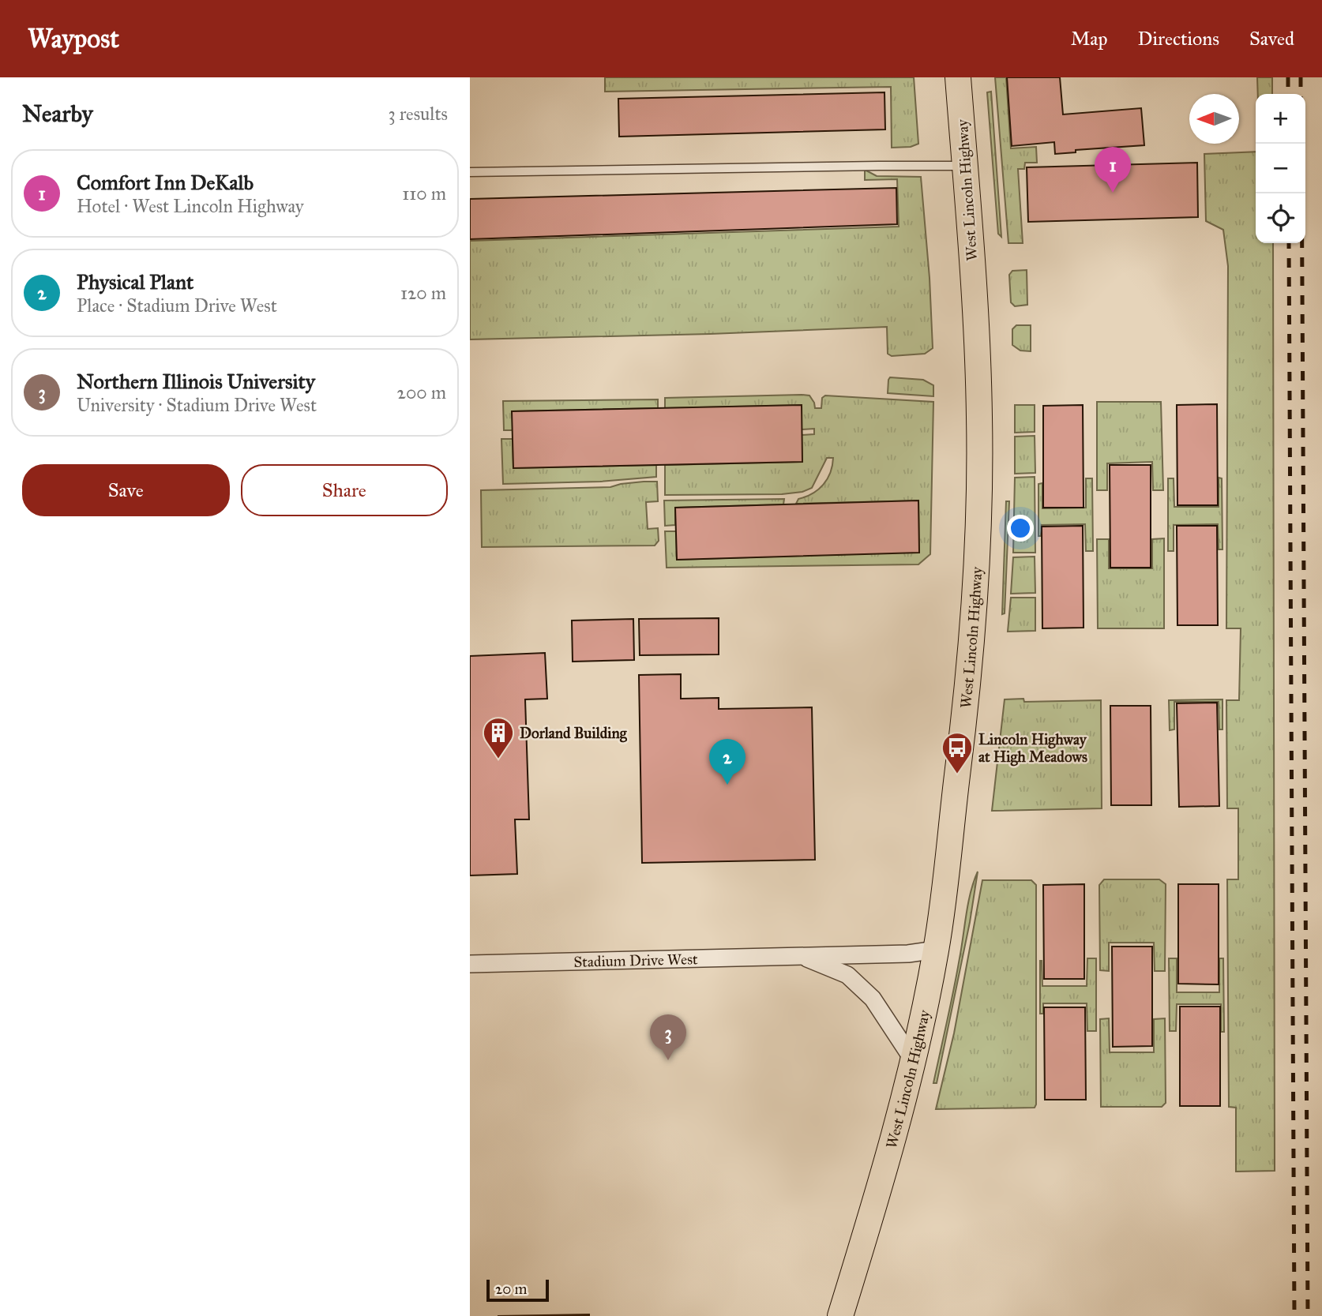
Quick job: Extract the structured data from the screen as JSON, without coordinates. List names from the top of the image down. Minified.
{"streets":{"main road":["West Lincoln Highway"],"street":["Stadium Drive West"]},"crossings":[["West Lincoln Highway","Stadium Drive West"]],"places":{"building":["Dorland Building"],"bus stop":["Lincoln Highway at High Meadows"]},"scale_bar":"20 m","north":"left","page":{"header":"Waypost","nav":["Map","Directions","Saved"],"heading":["Nearby","3 results"],"map_buttons":["+","−"],"pins":["1","2","3"],"list":[{"mark":"1","name":"Comfort Inn DeKalb","note":"Hotel · West Lincoln Highway","value":"110 m"},{"mark":"2","name":"Physical Plant","note":"Place · Stadium Drive West","value":"120 m"},{"mark":"3","name":"Northern Illinois University","note":"University · Stadium Drive West","value":"200 m"}],"buttons":["Save","Share"],"scale":"20 m"}}
